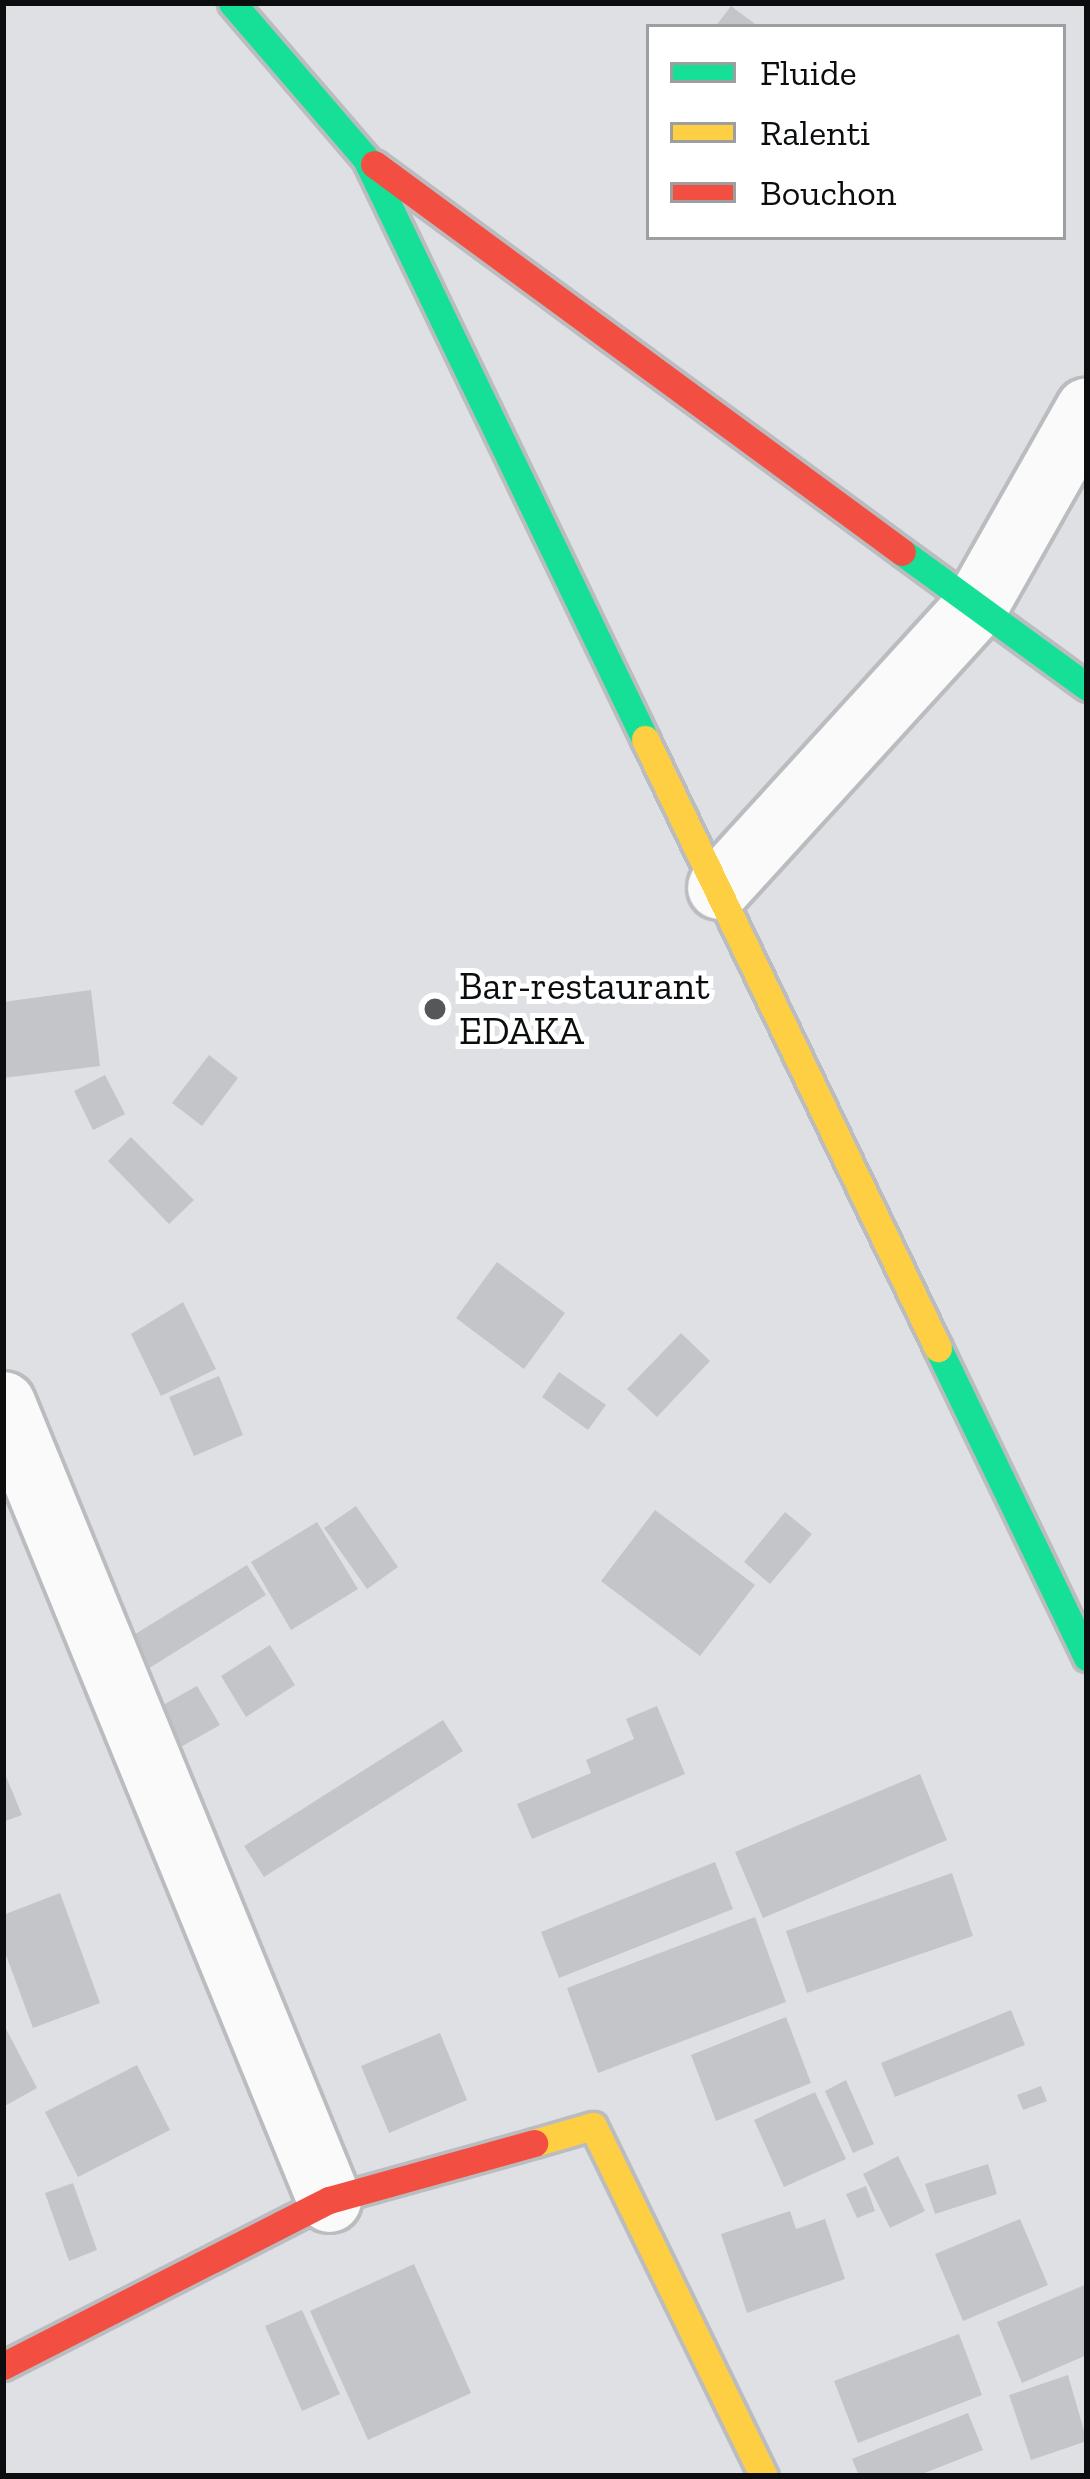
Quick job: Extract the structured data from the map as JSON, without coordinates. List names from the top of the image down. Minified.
{"places":["Bar-restaurant EDAKA"],"legend":["Fluide","Ralenti","Bouchon"]}
